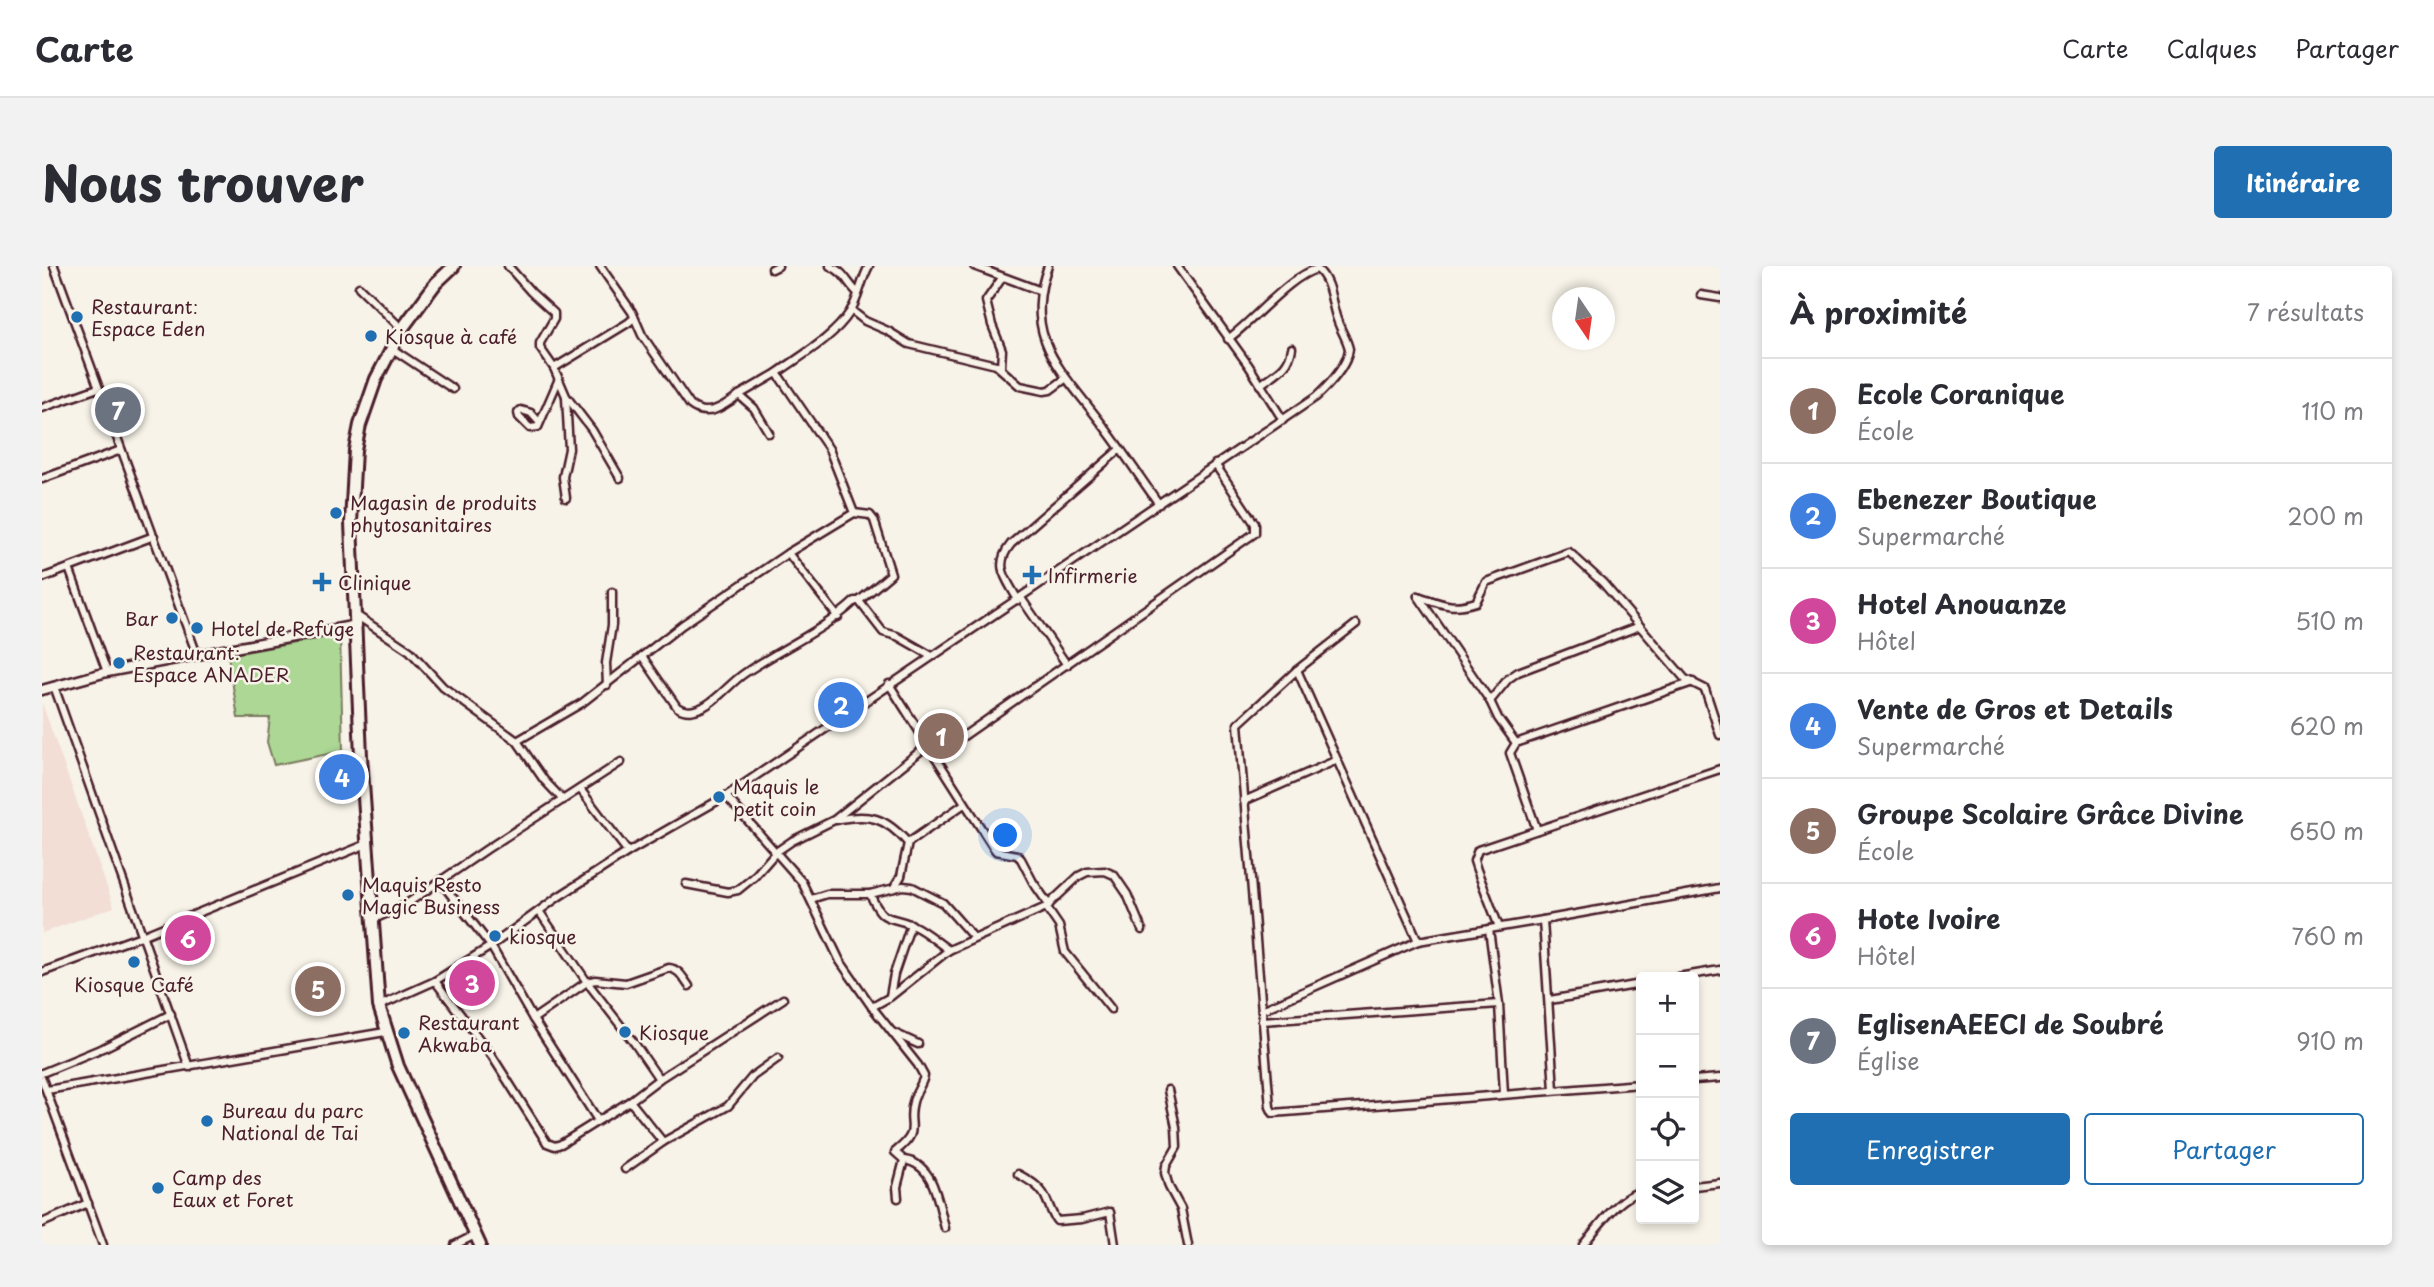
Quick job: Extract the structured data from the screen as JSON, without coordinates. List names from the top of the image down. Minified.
{"places":{"other":["Restaurant: Espace Eden","Kiosque à café","Magasin de produits phytosanitaires","Bar","Hotel de Refuge","Restaurant: Espace ANADER","Maquis le petit coin","Maquis Resto Magic Business","kiosque","Kiosque Café","Kiosque","Restaurant Akwaba","Bureau du parc National de Tai","Camp des Eaux et Foret"],"health":["Infirmerie","Clinique"]},"north":"bottom","page":{"header":"Carte","nav":["Carte","Calques","Partager"],"title":"Nous trouver","buttons":["Itinéraire",["Enregistrer","Partager"]],"heading":["À proximité","7 résultats"],"list":[{"mark":"1","name":"Ecole Coranique","note":"École","value":"110 m"},{"mark":"2","name":"Ebenezer Boutique","note":"Supermarché","value":"200 m"},{"mark":"3","name":"Hotel Anouanze","note":"Hôtel","value":"510 m"},{"mark":"4","name":"Vente de Gros et Details","note":"Supermarché","value":"620 m"},{"mark":"5","name":"Groupe Scolaire Grâce Divine","note":"École","value":"650 m"},{"mark":"6","name":"Hote Ivoire","note":"Hôtel","value":"760 m"},{"mark":"7","name":"EglisenAEECI de Soubré","note":"Église","value":"910 m"}],"pins":["7","2","1","4","6","3","5"],"map_buttons":["+","−"]}}
